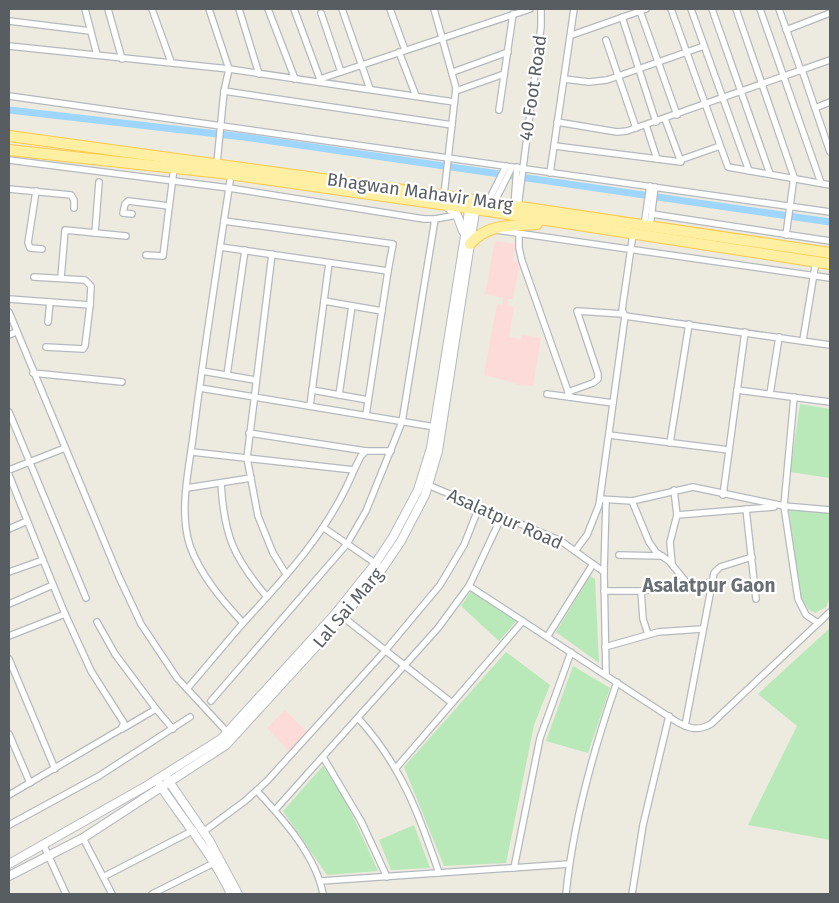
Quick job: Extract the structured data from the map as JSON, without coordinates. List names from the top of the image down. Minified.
{"streets":{"main road":["Bhagwan Mahavir Marg"],"street":["40 Foot Road","Asalatpur Road","Lal Sai Marg"]},"crossings":[["40 Foot Road","Bhagwan Mahavir Marg"],["Bhagwan Mahavir Marg","Lal Sai Marg"],["Asalatpur Road","Lal Sai Marg"]],"districts":["Asalatpur Gaon"]}
